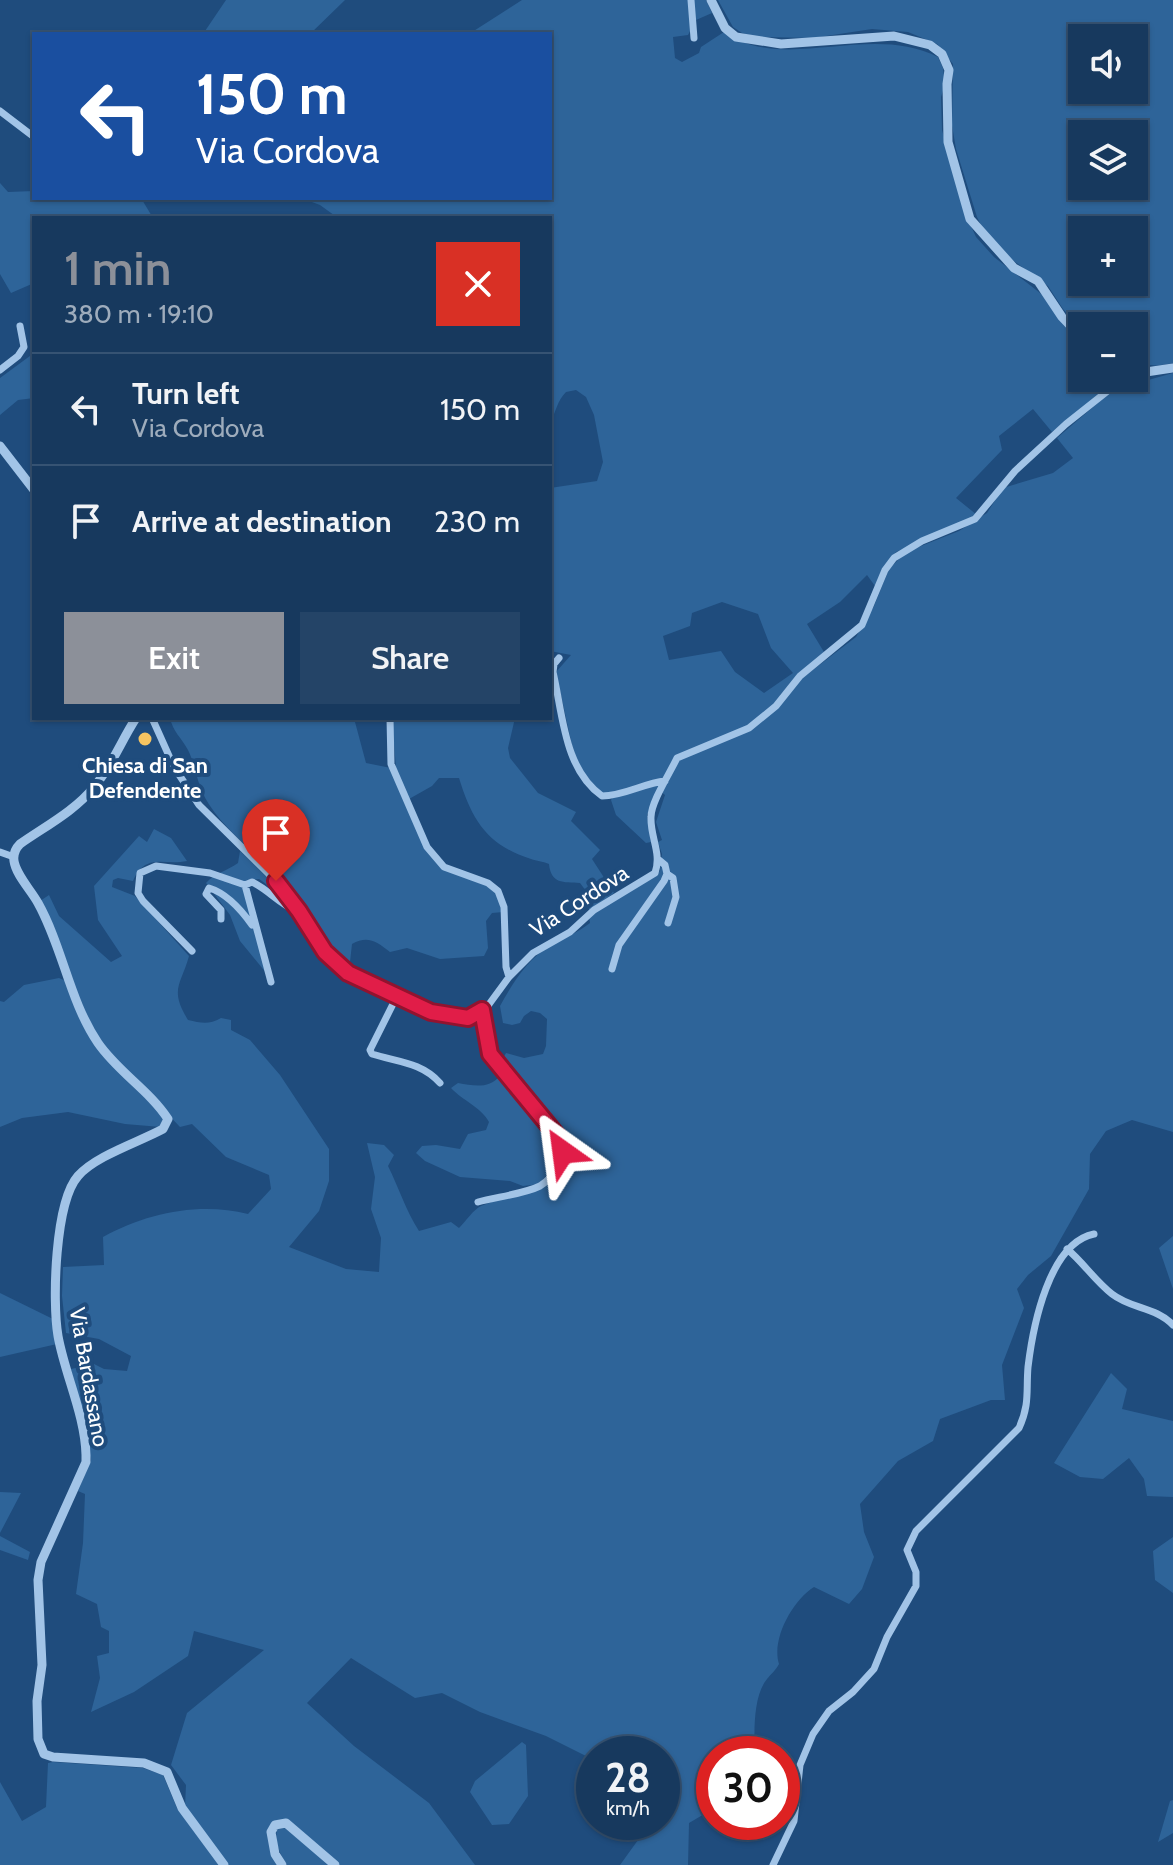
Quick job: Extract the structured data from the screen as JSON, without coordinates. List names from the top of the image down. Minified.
{"streets":{"street":["Via Cordova","Via Bardassano"]},"places":["Chiesa di San Defendente"],"page":{"map_buttons":["+","−"],"turn":["150 m","Via Cordova"],"heading":["1 min","380 m · 19:10"],"list":[{"name":"Turn left","note":"Via Cordova","value":"150 m"},{"name":"Arrive at destination","value":"230 m"}],"buttons":["Exit","Share"],"speed":"28 km/h","limit":"30"}}
